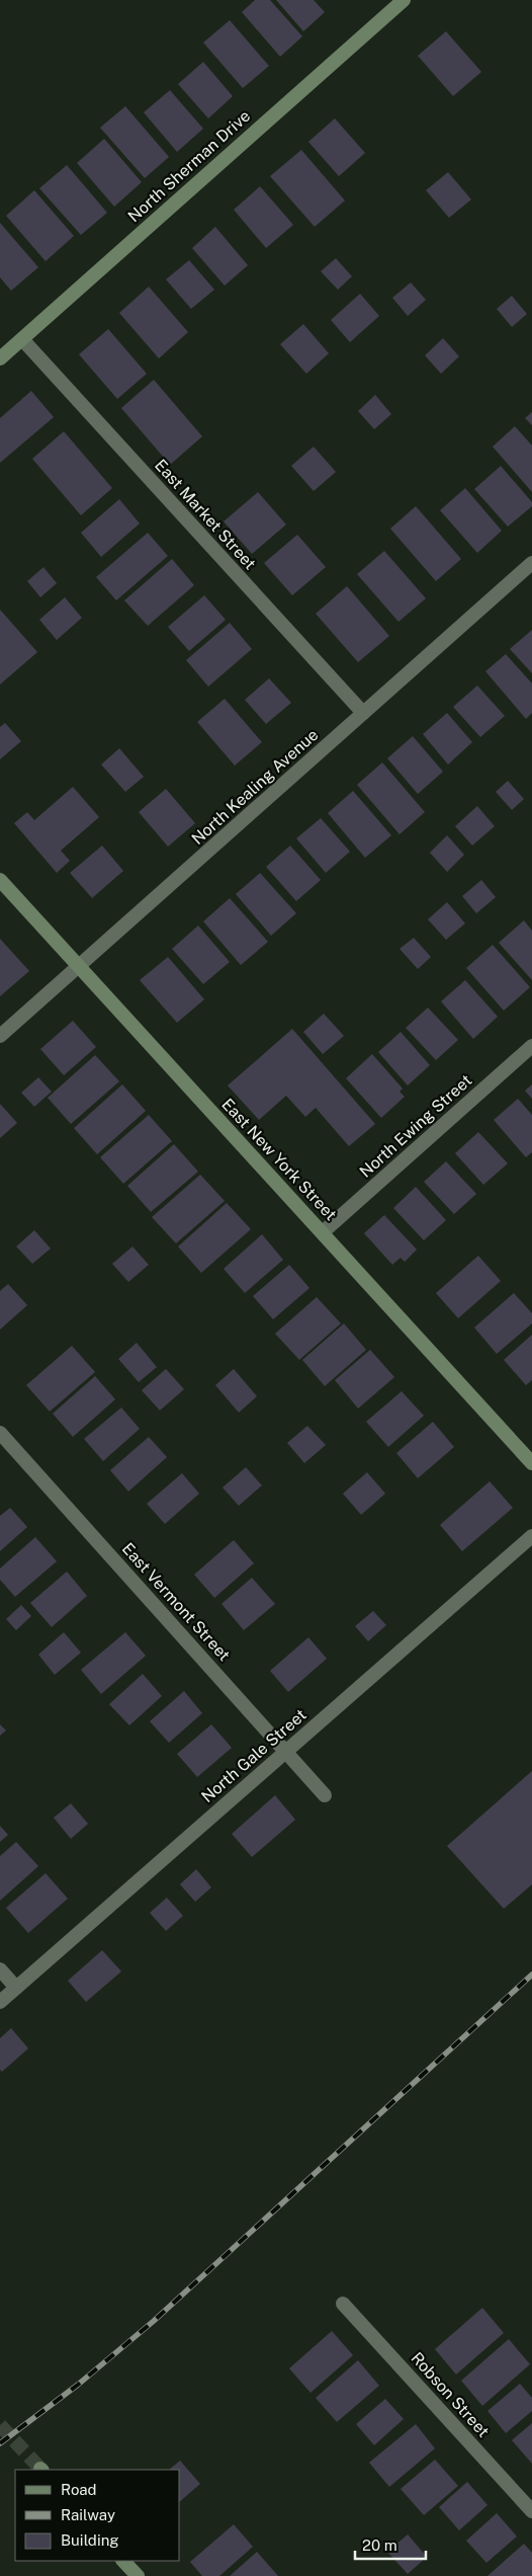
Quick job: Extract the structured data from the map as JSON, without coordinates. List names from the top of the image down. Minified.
{"streets":{"main road":["North Sherman Drive","East New York Street"],"street":["East Market Street","North Kealing Avenue","North Ewing Street","East Vermont Street","North Gale Street","Robson Street"]},"crossings":[["North Sherman Drive","East Market Street"],["East Market Street","North Kealing Avenue"],["North Kealing Avenue","East New York Street"],["North Ewing Street","East New York Street"],["East Vermont Street","North Gale Street"]],"legend":["Road","Railway","Building"],"scale_bar":"20 m"}
